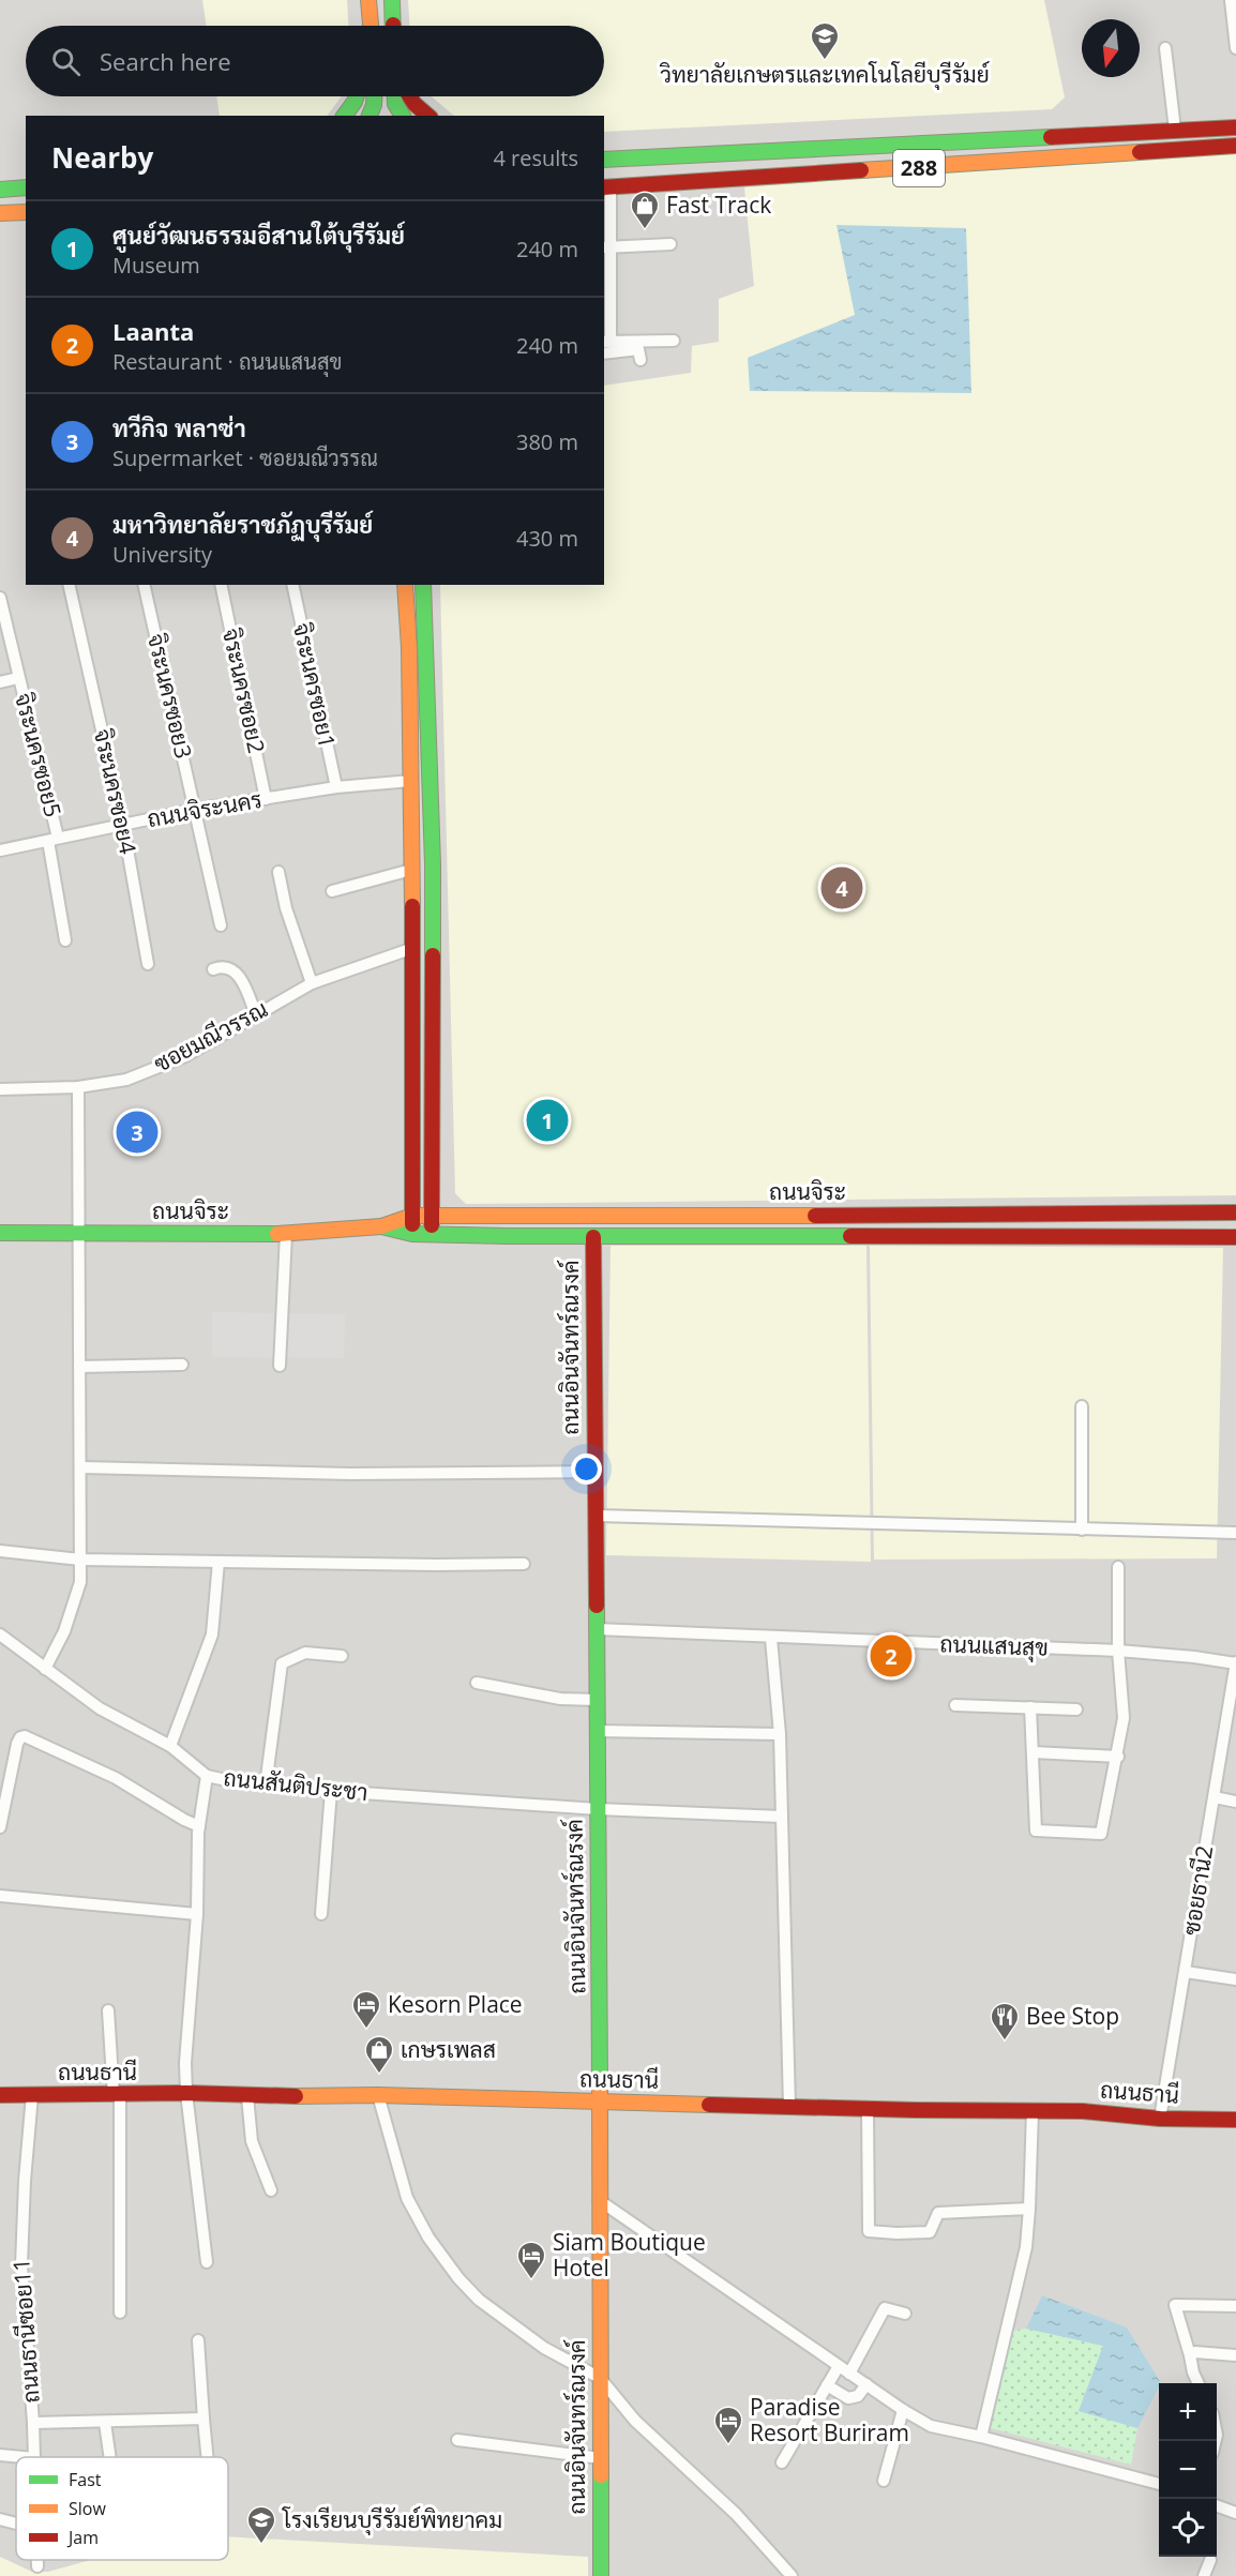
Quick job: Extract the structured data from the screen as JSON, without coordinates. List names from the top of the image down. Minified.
{"streets":{"main road":["288","ถนนจิระ","ถนนอินจันทร์ณรงค์","ถนนธานี"],"street":["จิระนครซอย1","จิระนครซอย2","จิระนครซอย3","จิระนครซอย5","จิระนครซอย4","ถนนจิระนคร","ซอยมณีวรรณ","ถนนแสนสุข","ถนนสันติประชา","ซอยธานี2","ถนนธานีซอย11"]},"crossings":[["จิระนครซอย1","ถนนจิระนคร"],["จิระนครซอย2","ถนนจิระนคร"],["จิระนครซอย3","ถนนจิระนคร"],["จิระนครซอย5","ถนนจิระนคร"],["จิระนครซอย4","ถนนจิระนคร"],["ถนนจิระ","ถนนอินจันทร์ณรงค์"],["ถนนอินจันทร์ณรงค์","ถนนแสนสุข"],["ถนนอินจันทร์ณรงค์","ถนนสันติประชา"],["ถนนอินจันทร์ณรงค์","ถนนธานี"],["ถนนแสนสุข","ซอยธานี2"],["ซอยธานี2","ถนนธานี"],["ถนนธานี","ถนนธานีซอย11"]],"places":{"school or university":["วิทยาลัยเกษตรและเทคโนโลยีบุรีรัมย์","โรงเรียนบุรีรัมย์พิทยาคม"],"shop":["Fast Track","เกษรเพลส"],"hotel":["Kesorn Place","Siam Boutique Hotel","Paradise Resort Buriram"],"restaurant":["Bee Stop"]},"legend":["Fast","Slow","Jam"],"north":"bottom","page":{"search":"Search here","heading":["Nearby","4 results"],"list":[{"mark":"1","name":"ศูนย์วัฒนธรรมอีสานใต้บุรีรัมย์","note":"Museum","value":"240 m"},{"mark":"2","name":"Laanta","note":"Restaurant · ถนนแสนสุข","value":"240 m"},{"mark":"3","name":"ทวีกิจ พลาซ่า","note":"Supermarket · ซอยมณีวรรณ","value":"380 m"},{"mark":"4","name":"มหาวิทยาลัยราชภัฏบุรีรัมย์","note":"University","value":"430 m"}],"pins":["4","1","3","2"],"map_buttons":["+","−"]}}
